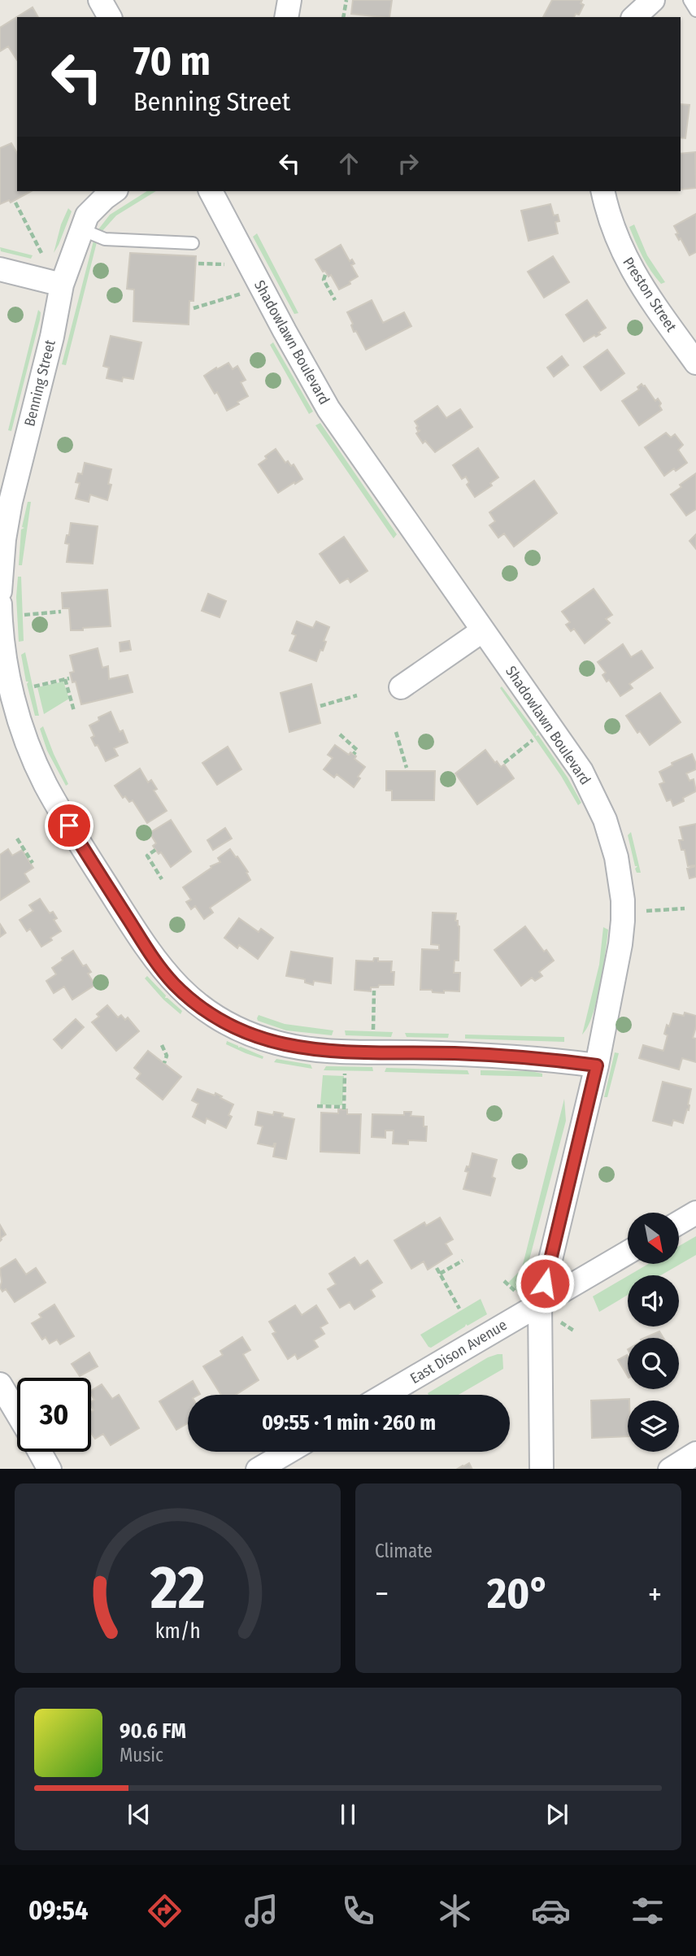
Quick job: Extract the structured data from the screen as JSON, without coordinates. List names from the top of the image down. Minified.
{"streets":{"street":["Preston Street","Shadowlawn Boulevard","Benning Street","East Dison Avenue"]},"crossings":[["Shadowlawn Boulevard","East Dison Avenue"]],"north":"bottom right","page":{"turn":["70 m","Benning Street"],"limit":"30","trip":"09:55 · 1 min · 260 m","tile":"Climate","heat":["−","20°","+"],"song":["90.6 FM","Music"],"tabs":"09:54","gauge":["22","km/h"]}}
